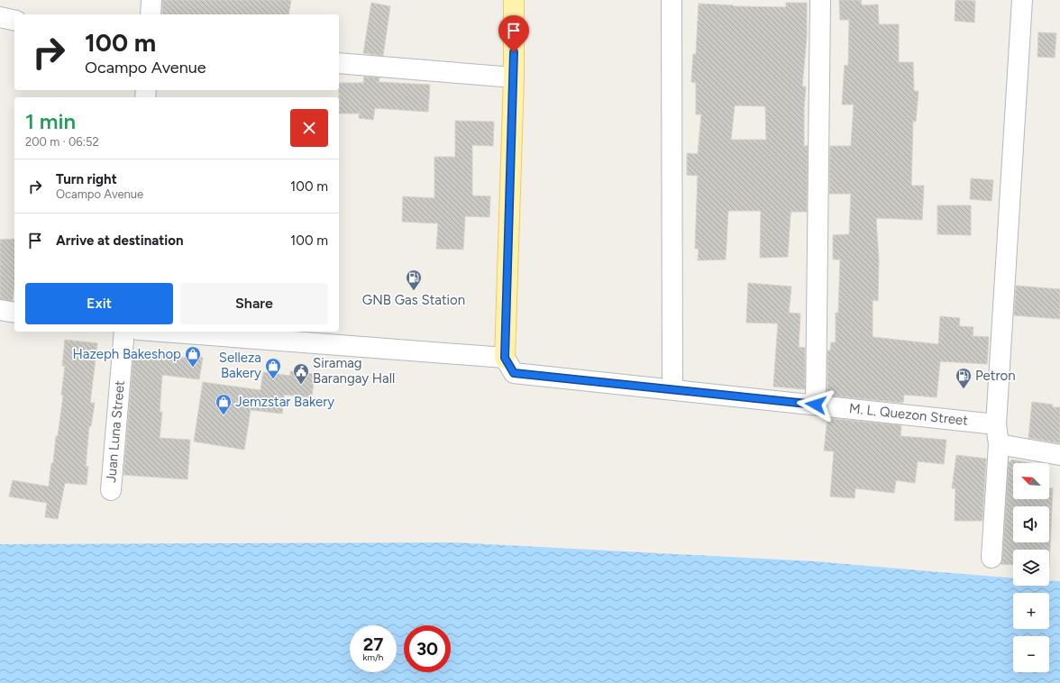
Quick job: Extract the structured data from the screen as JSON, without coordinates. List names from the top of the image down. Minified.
{"streets":{"street":["M. L. Quezon Street","Juan Luna Street"]},"places":{"fuel station":["GNB Gas Station","Petron"],"shop":["Hazeph Bakeshop","Selleza Bakery","Jemzstar Bakery"],"public building":["Siramag Barangay Hall"]},"north":"top left","page":{"turn":["100 m","Ocampo Avenue"],"heading":["1 min","200 m · 06:52"],"list":[{"name":"Turn right","note":"Ocampo Avenue","value":"100 m"},{"name":"Arrive at destination","value":"100 m"}],"buttons":["Exit","Share"],"map_buttons":["+","−"],"speed":"27 km/h","limit":"30"}}
